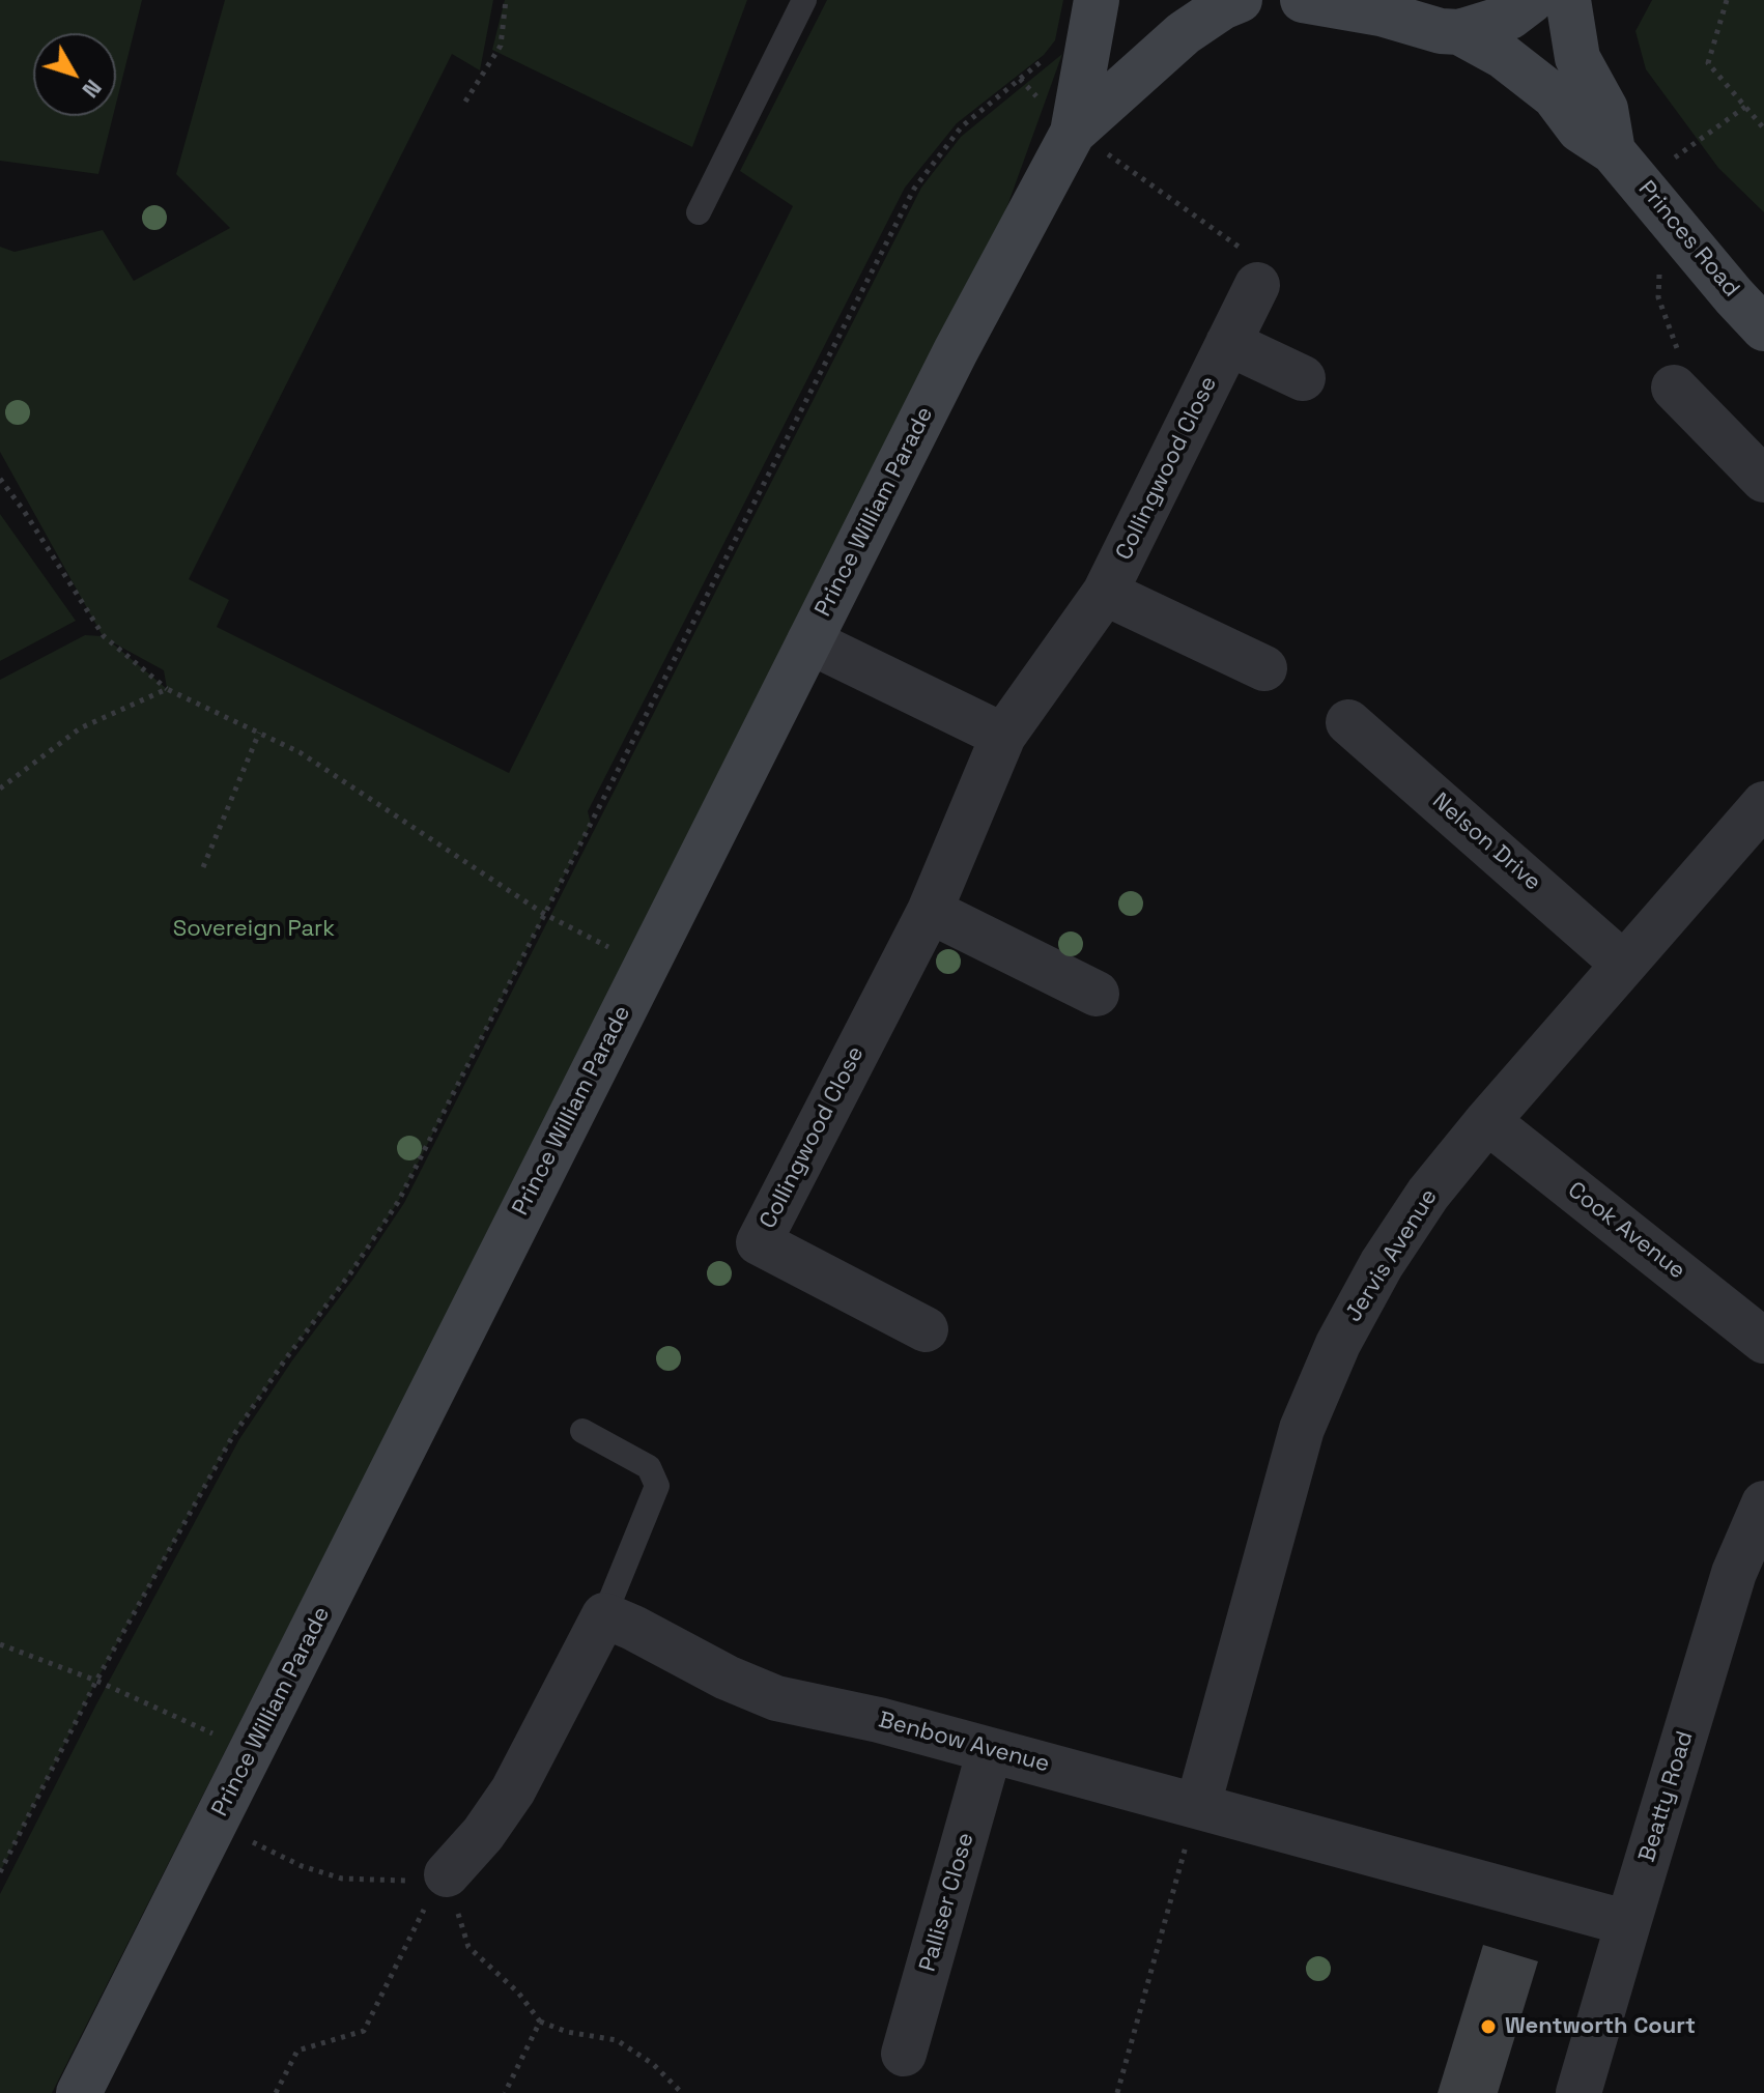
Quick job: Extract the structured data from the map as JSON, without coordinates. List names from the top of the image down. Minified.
{"streets":{"street":["Princes Road","Collingwood Close","Prince William Parade","Nelson Drive","Cook Avenue","Jervis Avenue","Benbow Avenue","Beatty Road","Palliser Close"]},"crossings":[["Nelson Drive","Jervis Avenue"],["Cook Avenue","Jervis Avenue"],["Jervis Avenue","Benbow Avenue"],["Benbow Avenue","Beatty Road"],["Benbow Avenue","Palliser Close"]],"parks":["Sovereign Park"],"places":["Wentworth Court"],"north":"bottom right"}
